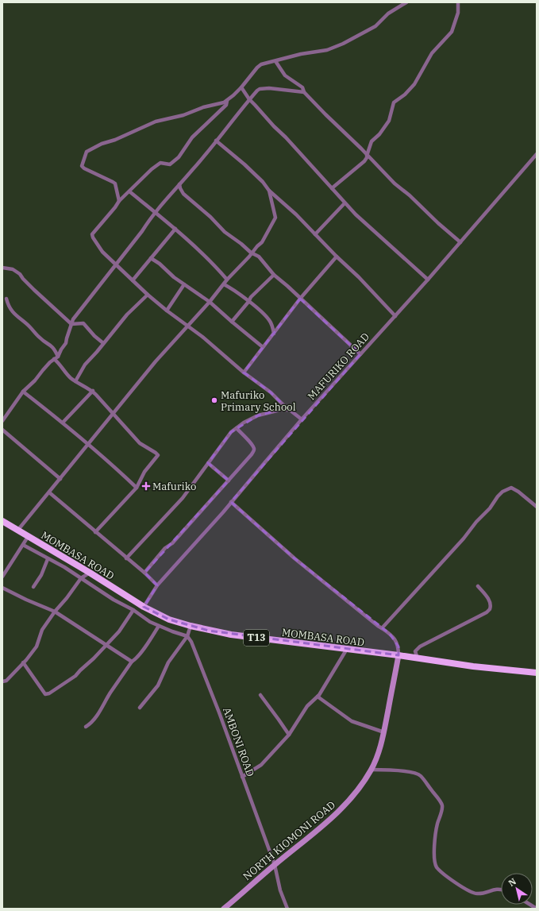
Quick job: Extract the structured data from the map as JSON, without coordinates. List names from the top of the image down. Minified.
{"streets":{"highway":["MOMBASA ROAD","T13"],"main road":["NORTH KIOMONI ROAD"],"street":["MAFURIKO ROAD","AMBONI ROAD"]},"crossings":[["MAFURIKO ROAD","MOMBASA ROAD"],["MOMBASA ROAD","NORTH KIOMONI ROAD"],["AMBONI ROAD","NORTH KIOMONI ROAD"]],"places":{"other":["Mafuriko Primary School"],"health":["Mafuriko"]},"north":"top left"}
